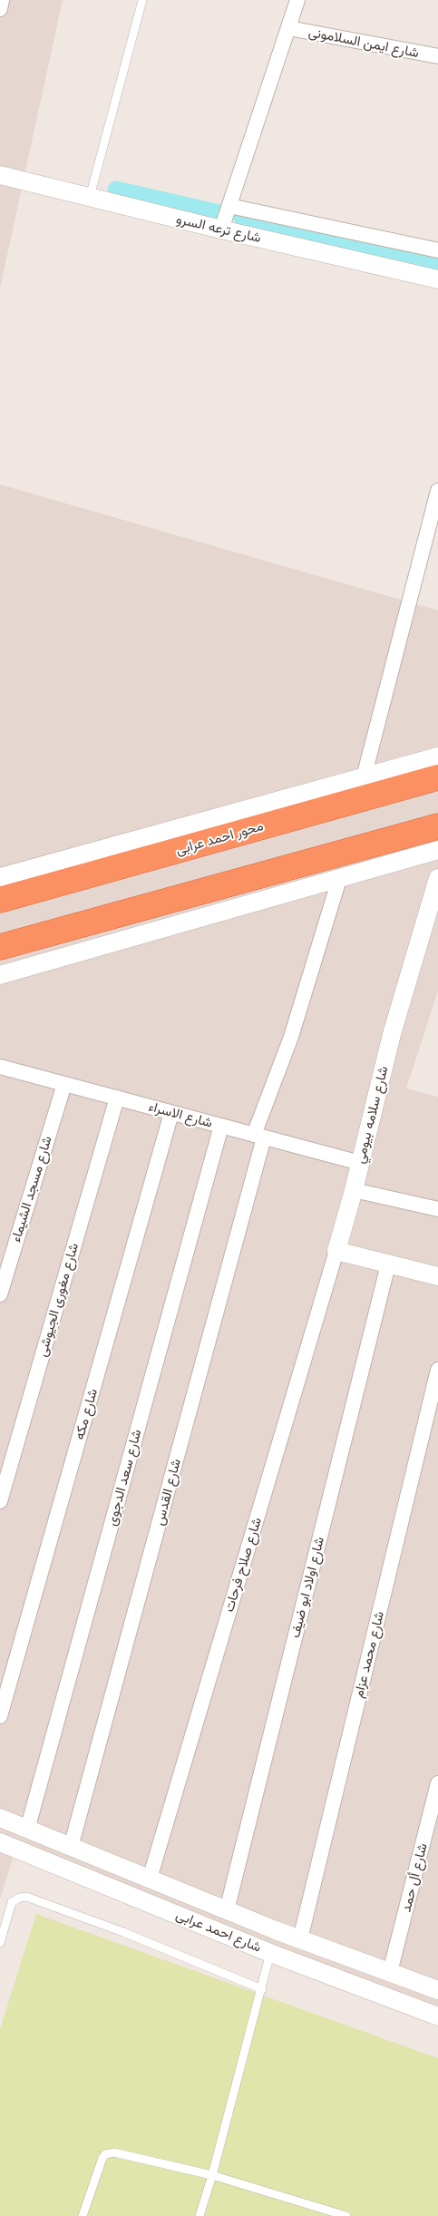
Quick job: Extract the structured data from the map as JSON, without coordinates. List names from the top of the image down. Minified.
{"streets":{"highway":["محور احمد عرابى"],"street":["شارع ايمن السلامونى","شارع ترعه السرو","شارع الاسراء","شارع سلامه بيومي","شارع مسجد الشيماء","شارع مغورى الجيوشى","شارع مكه","شارع سعد الدجوى","شارع القدس","شارع صلاح فرحات","شارع اولاد ابو ضيف","شارع محمد عزام","شارع أل حمد","شارع احمد عرابى"]},"crossings":[["شارع الاسراء","شارع سلامه بيومي"],["شارع الاسراء","شارع مسجد الشيماء"],["شارع الاسراء","شارع مغورى الجيوشى"],["شارع الاسراء","شارع مكه"],["شارع الاسراء","شارع سعد الدجوى"],["شارع الاسراء","شارع القدس"],["شارع سلامه بيومي","شارع صلاح فرحات"],["شارع سعد الدجوى","شارع احمد عرابى"],["شارع القدس","شارع احمد عرابى"],["شارع صلاح فرحات","شارع احمد عرابى"],["شارع اولاد ابو ضيف","شارع احمد عرابى"],["شارع محمد عزام","شارع احمد عرابى"],["شارع أل حمد","شارع احمد عرابى"]]}
